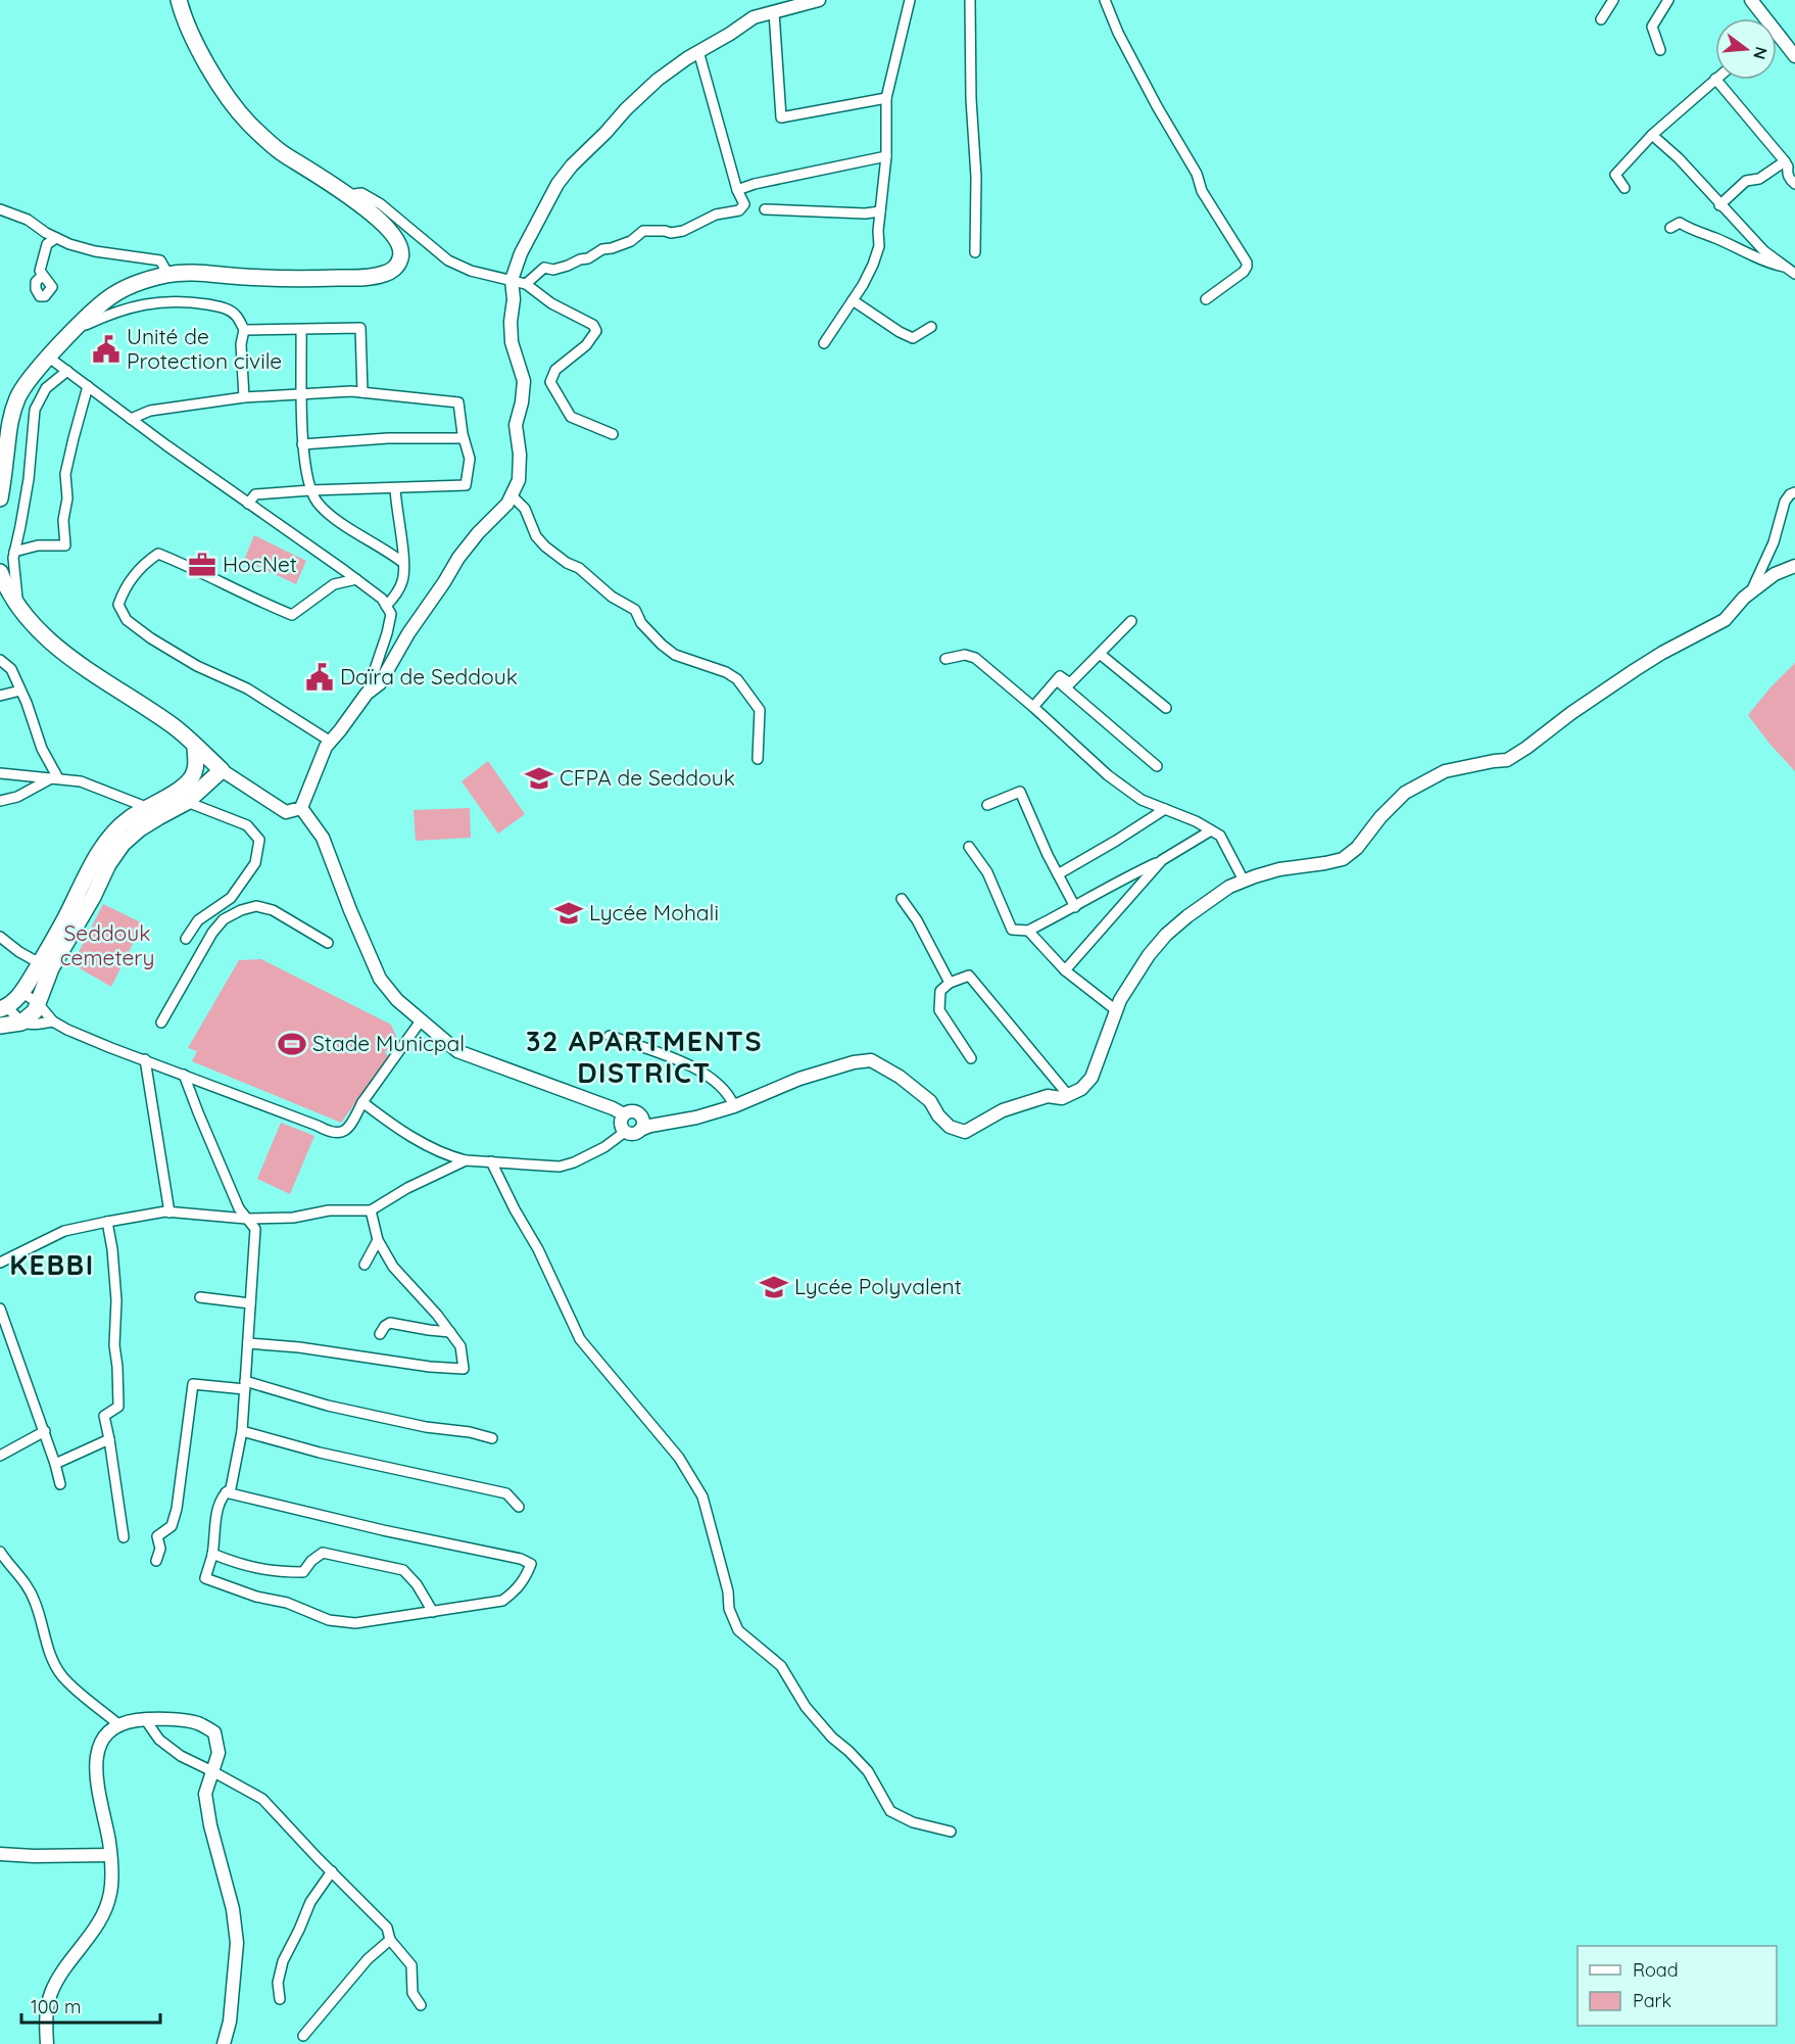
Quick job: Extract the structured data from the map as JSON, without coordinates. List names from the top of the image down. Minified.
{"districts":["32 APARTMENTS DISTRICT","KEBBI"],"parks":["Seddouk cemetery"],"places":{"public building":["Unité de Protection civile","Daïra de Seddouk"],"office":["HocNet"],"school or university":["CFPA de Seddouk","Lycée Mohali","Lycée Polyvalent"],"sports":["Stade Municpal"]},"legend":["Road","Park"],"scale_bar":"100 m","north":"right"}
